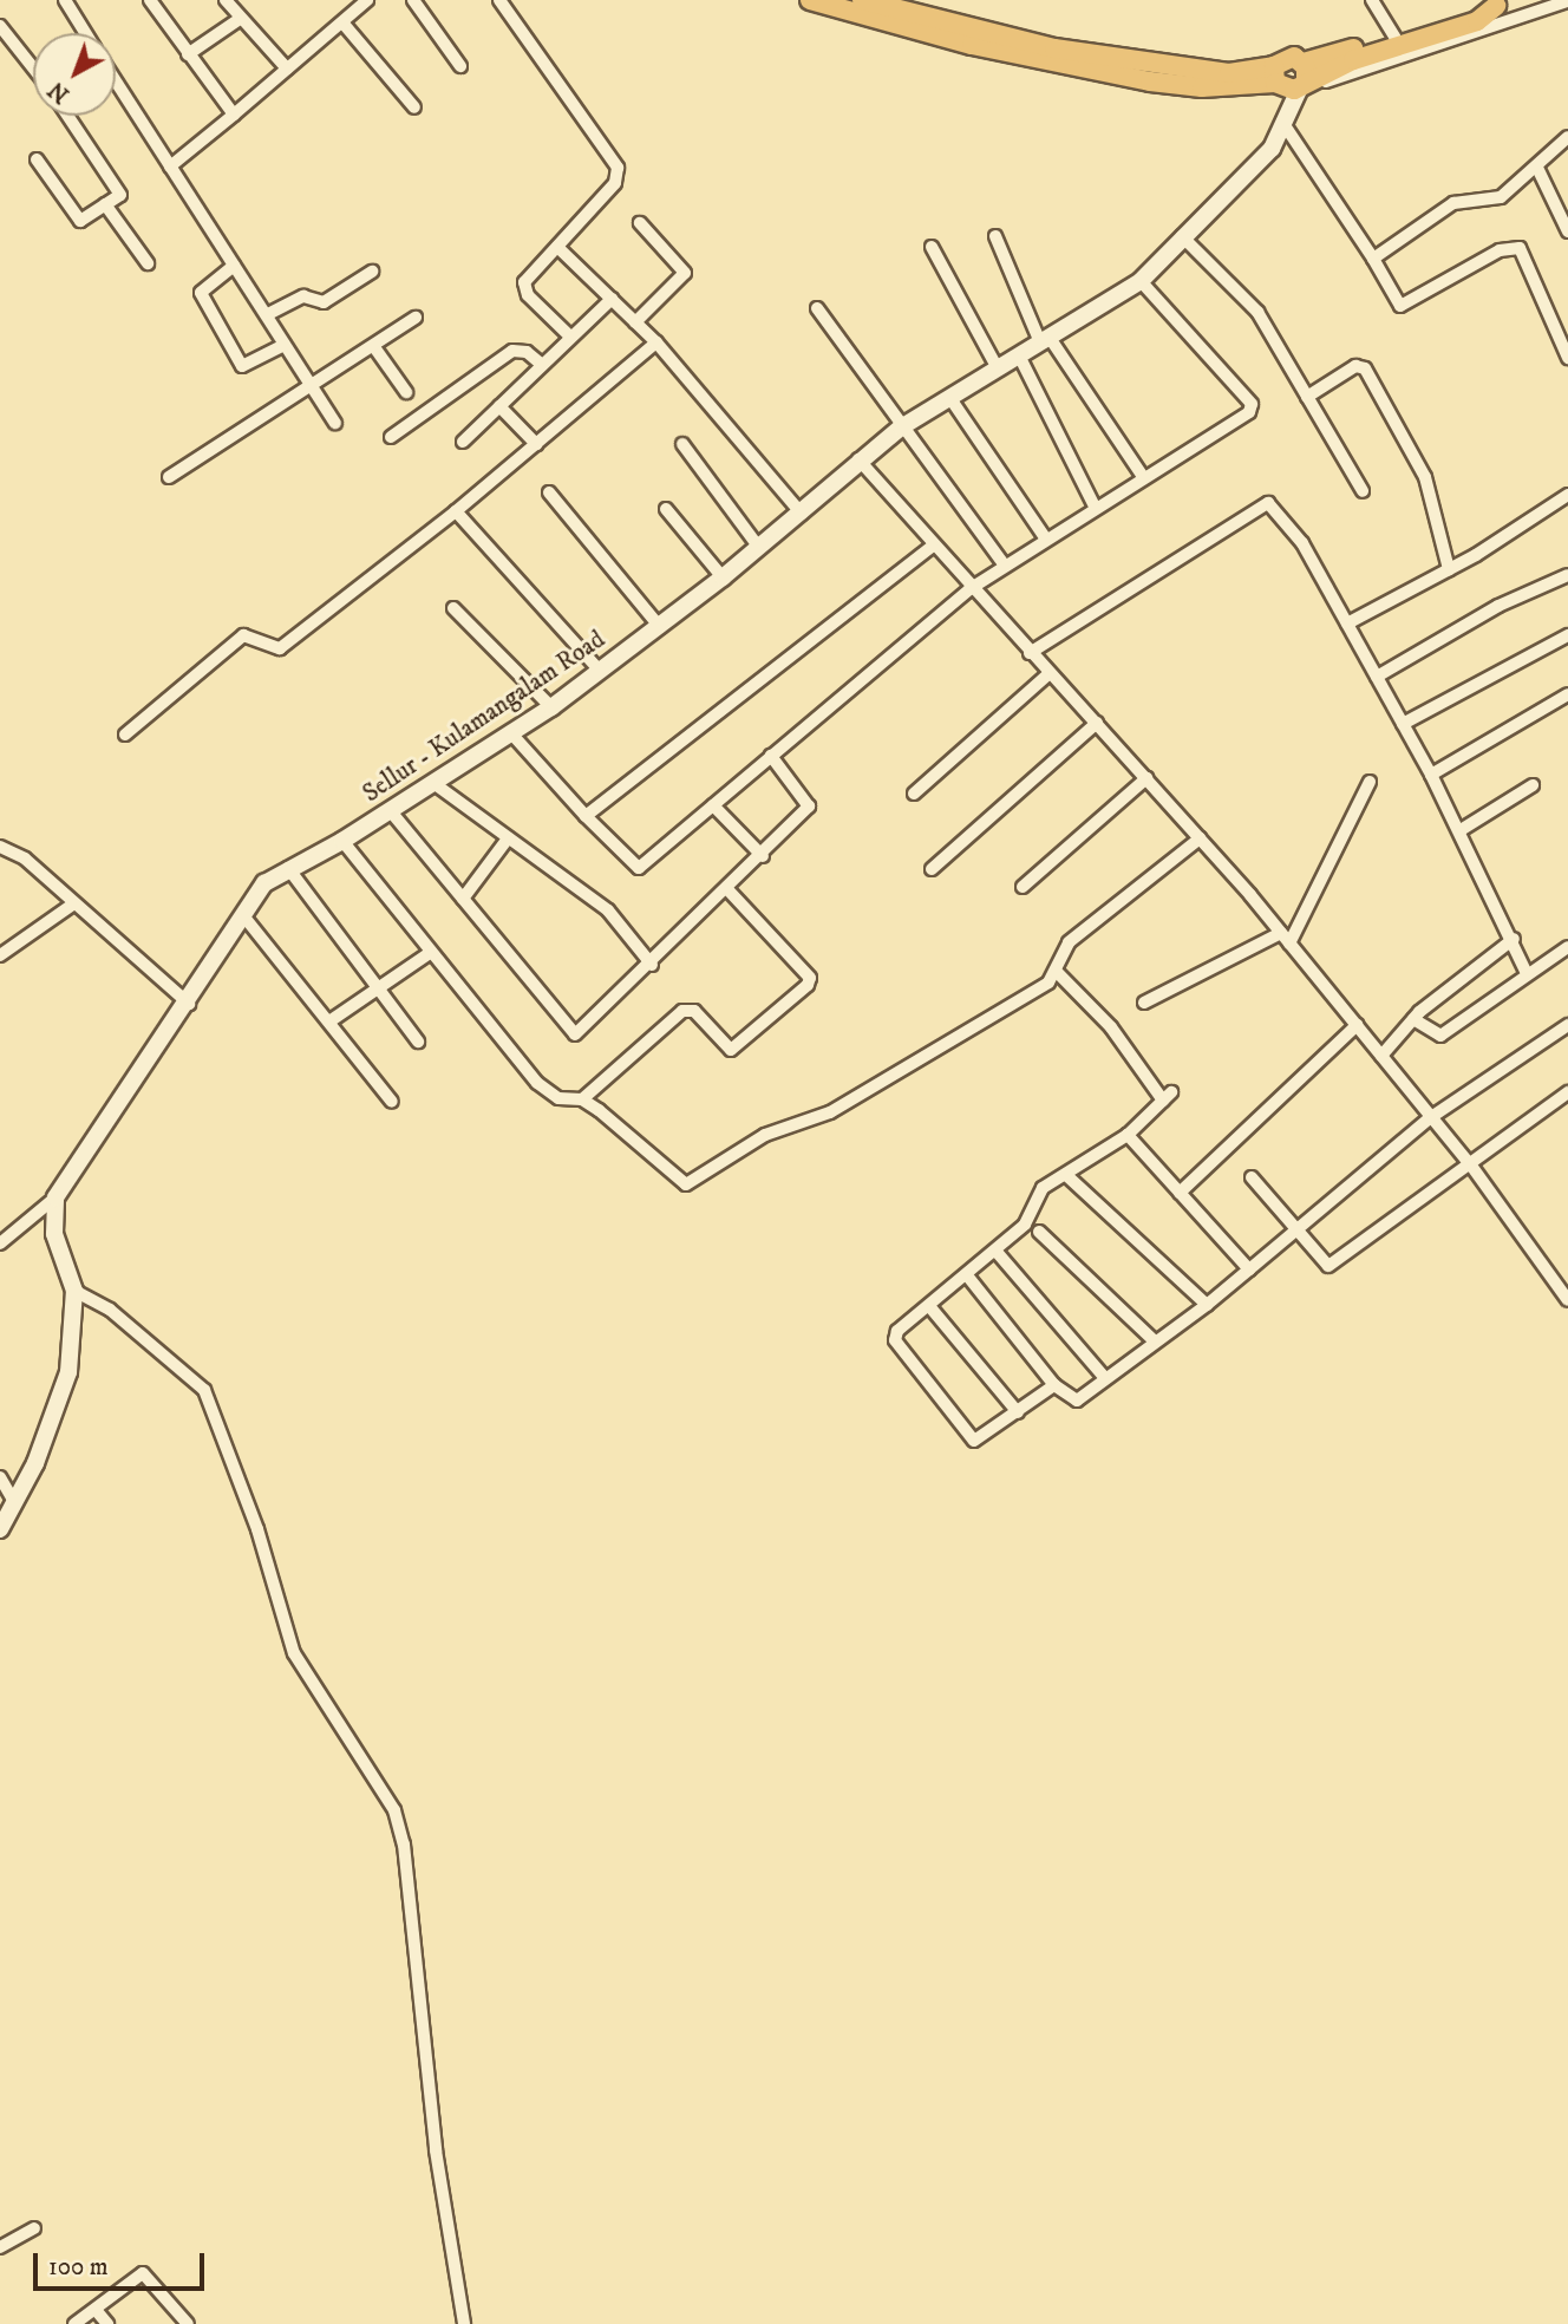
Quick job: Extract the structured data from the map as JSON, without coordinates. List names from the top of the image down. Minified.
{"streets":{"main road":["Sellur - Kulamangalam Road"]},"scale_bar":"100 m","north":"bottom left"}
